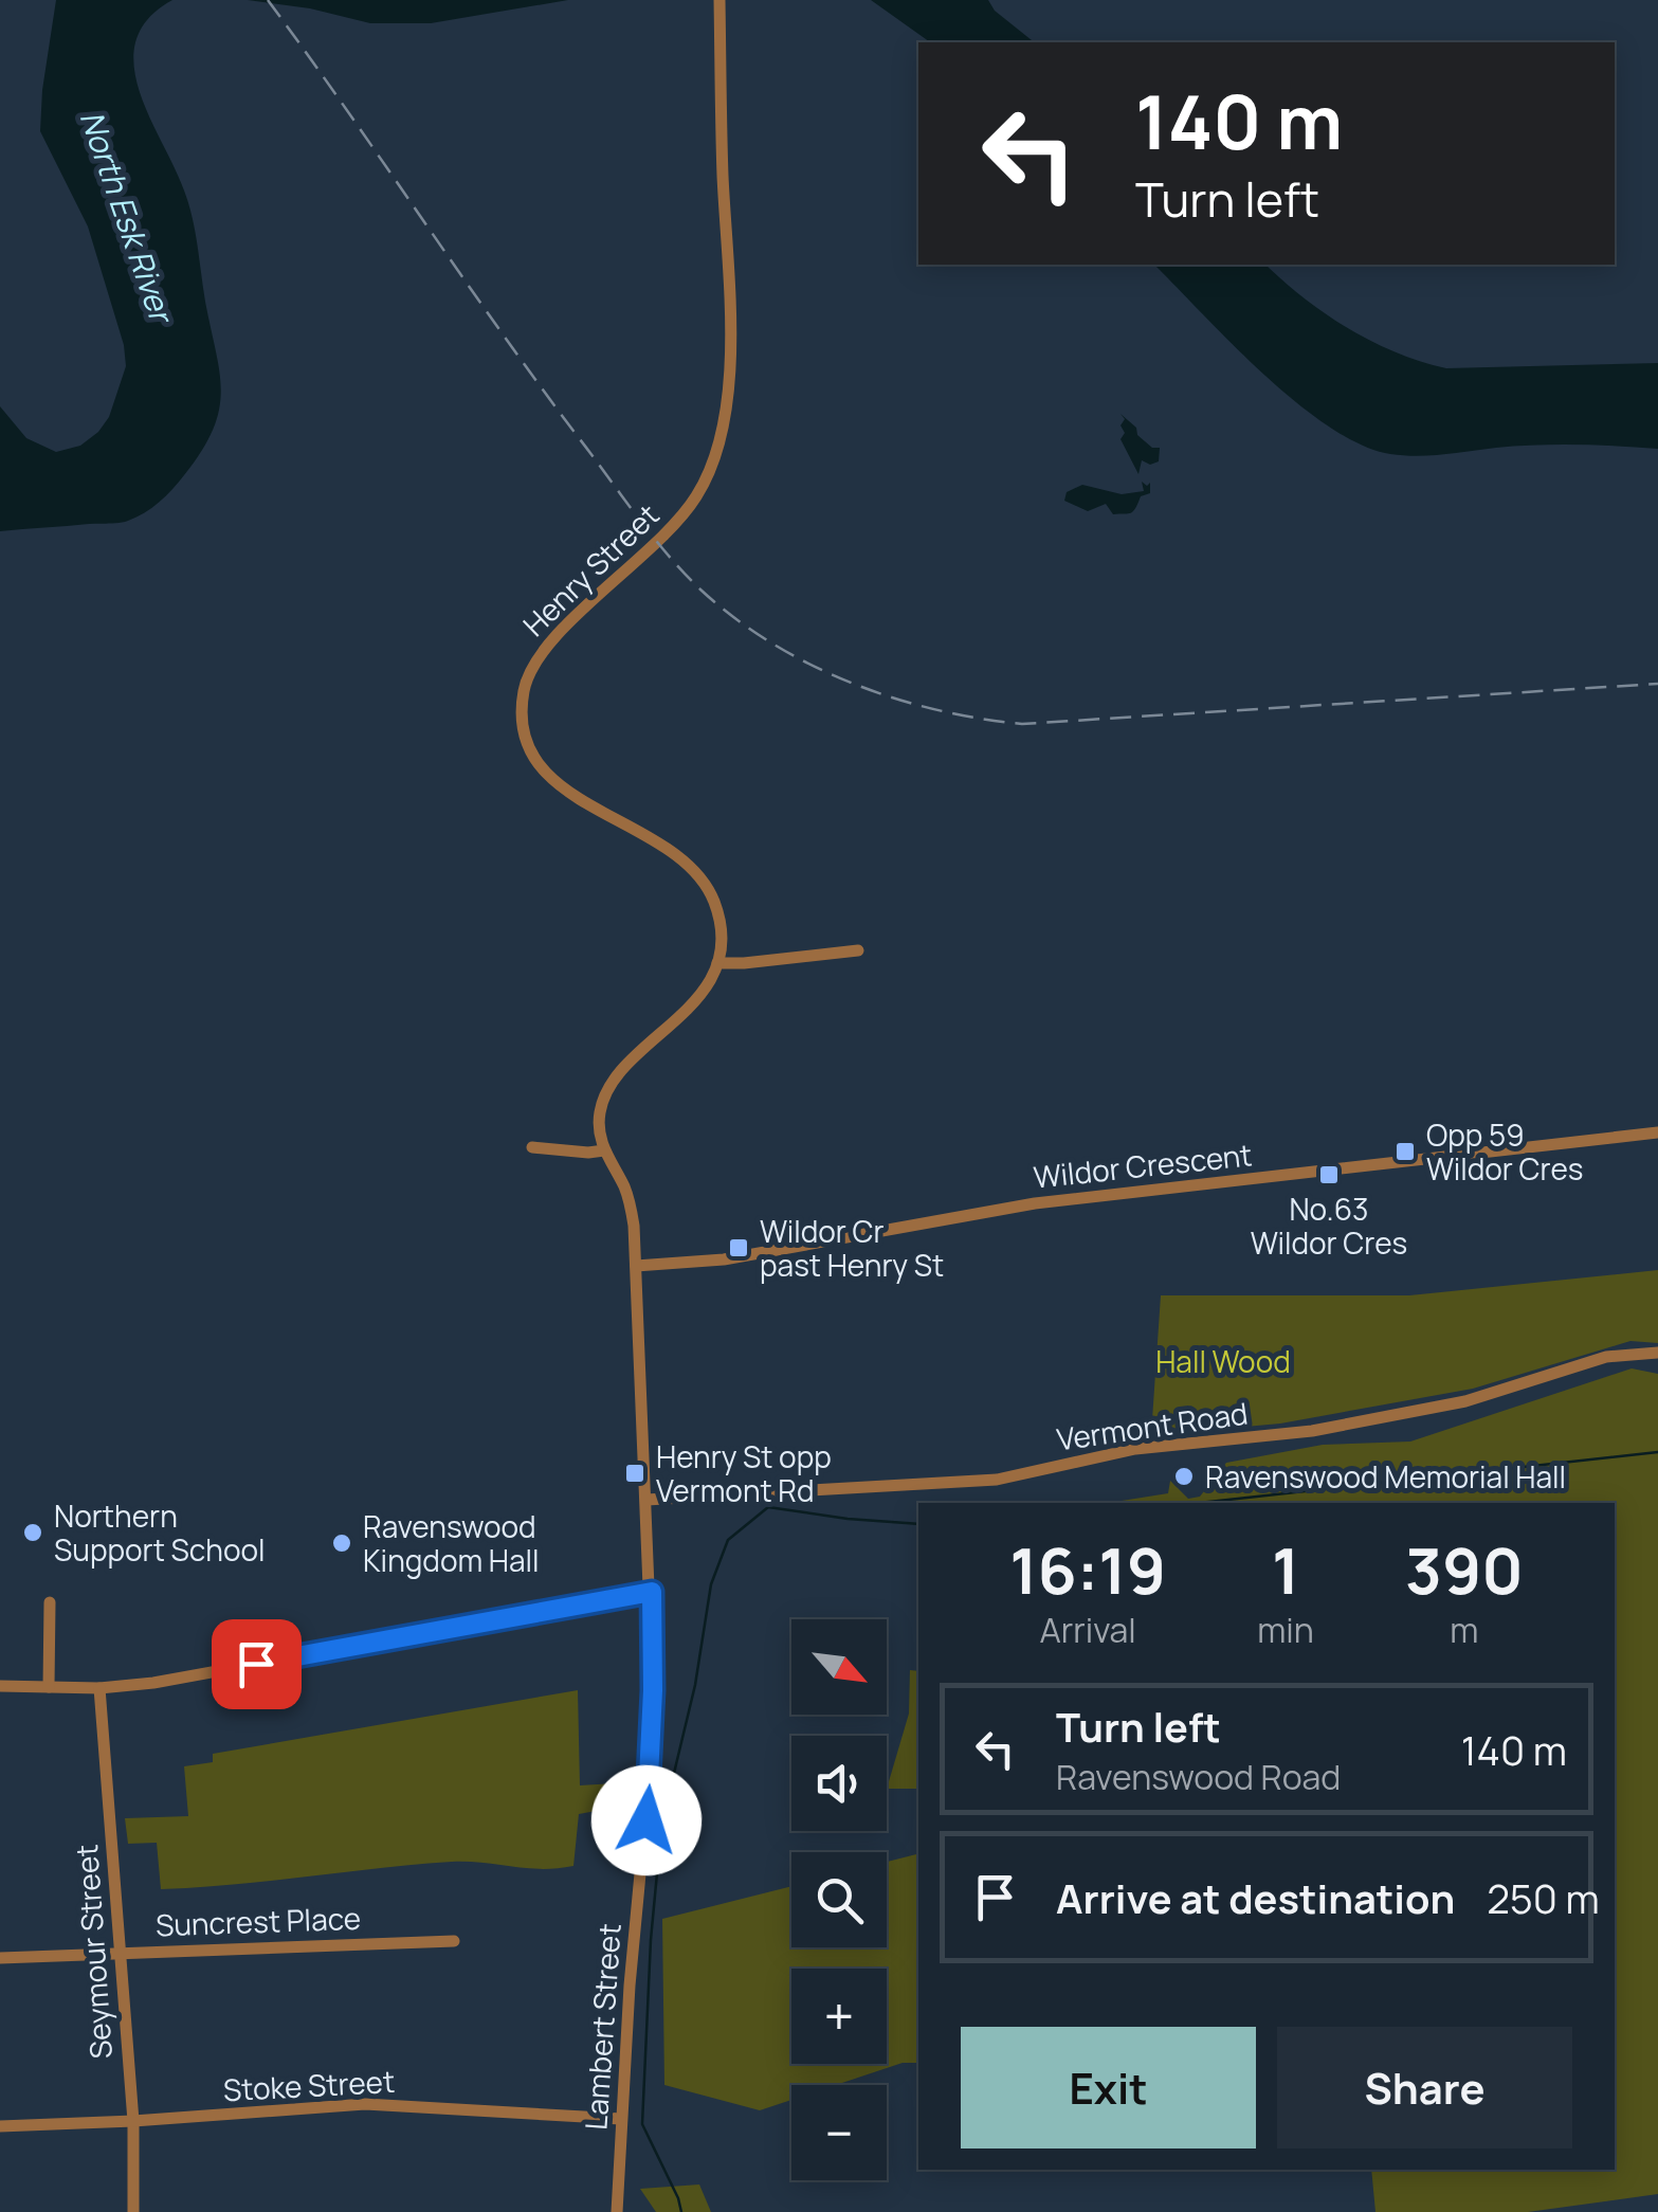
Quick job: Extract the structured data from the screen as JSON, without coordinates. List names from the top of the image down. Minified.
{"streets":{"street":["Henry Street","Wildor Crescent","Vermont Road","Suncrest Place","Seymour Street","Lambert Street","Stoke Street"]},"crossings":[["Suncrest Place","Seymour Street"],["Seymour Street","Stoke Street"],["Lambert Street","Stoke Street"]],"water":["North Esk River"],"parks":["Hall Wood"],"places":{"transit":["Opp 59 Wildor Cres","No.63 Wildor Cres","Wildor Cr past Henry St","Henry St opp Vermont Rd"],"other":["Ravenswood Memorial Hall","Northern Support School","Ravenswood Kingdom Hall"]},"north":"bottom right","page":{"turn":["140 m","Turn left"],"eta":["16:19","Arrival","1","min","390","m"],"map_buttons":["+","−"],"list":[{"name":"Turn left","note":"Ravenswood Road","value":"140 m"},{"name":"Arrive at destination","value":"250 m"}],"buttons":["Exit","Share"]}}
